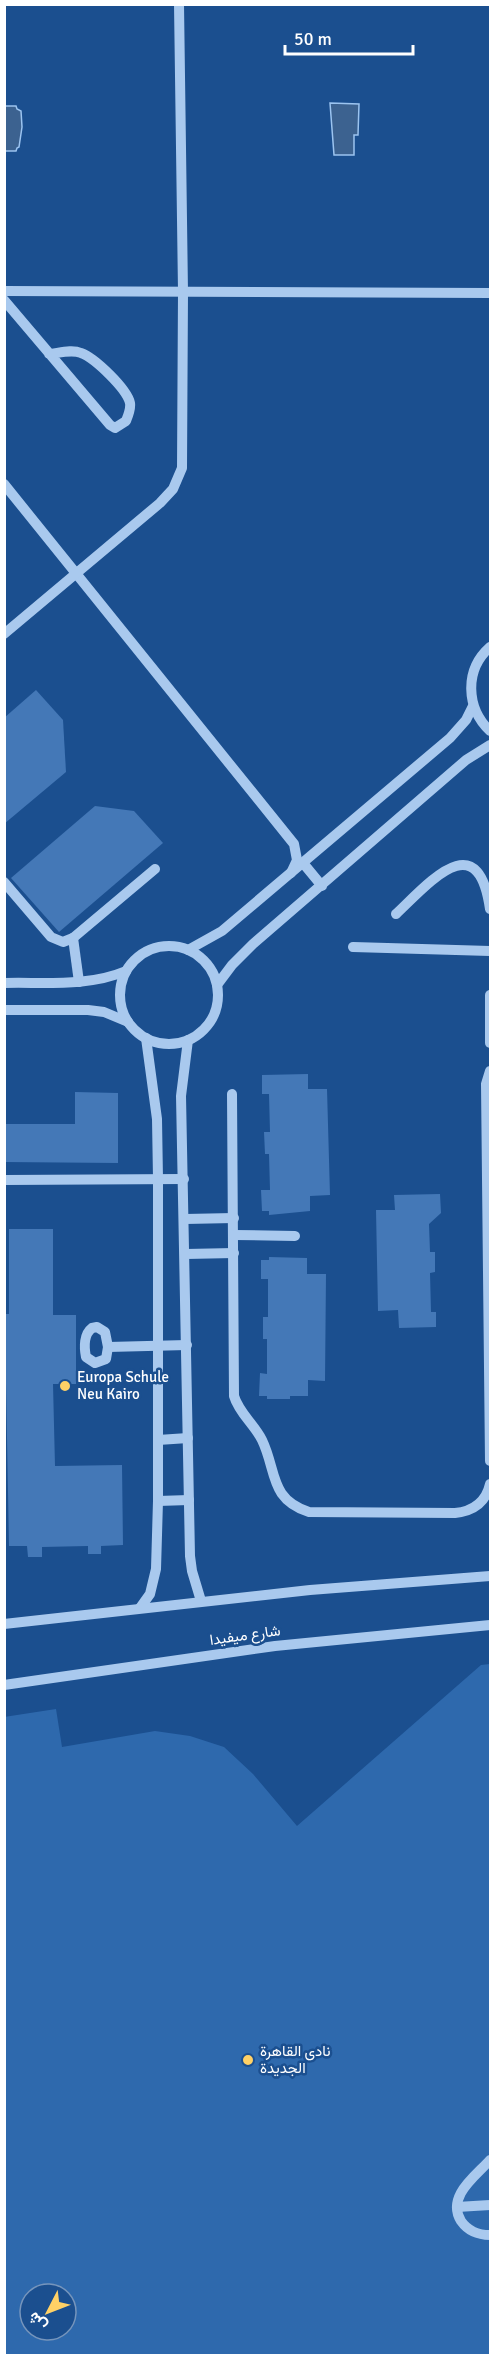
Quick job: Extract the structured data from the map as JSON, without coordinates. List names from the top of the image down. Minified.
{"streets":{"street":["شارع ميفيدا"]},"places":["Europa Schule Neu Kairo","نادى القاهرة الجديدة"],"scale_bar":"50 m","north":"bottom left"}
